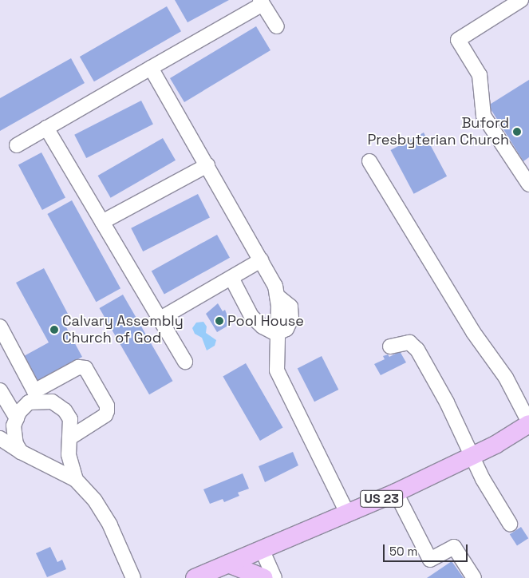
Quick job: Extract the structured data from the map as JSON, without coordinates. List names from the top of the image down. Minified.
{"streets":{"main road":["US 23"]},"places":["Buford Presbyterian Church","Pool House","Calvary Assembly Church of God"],"scale_bar":"50 m"}
